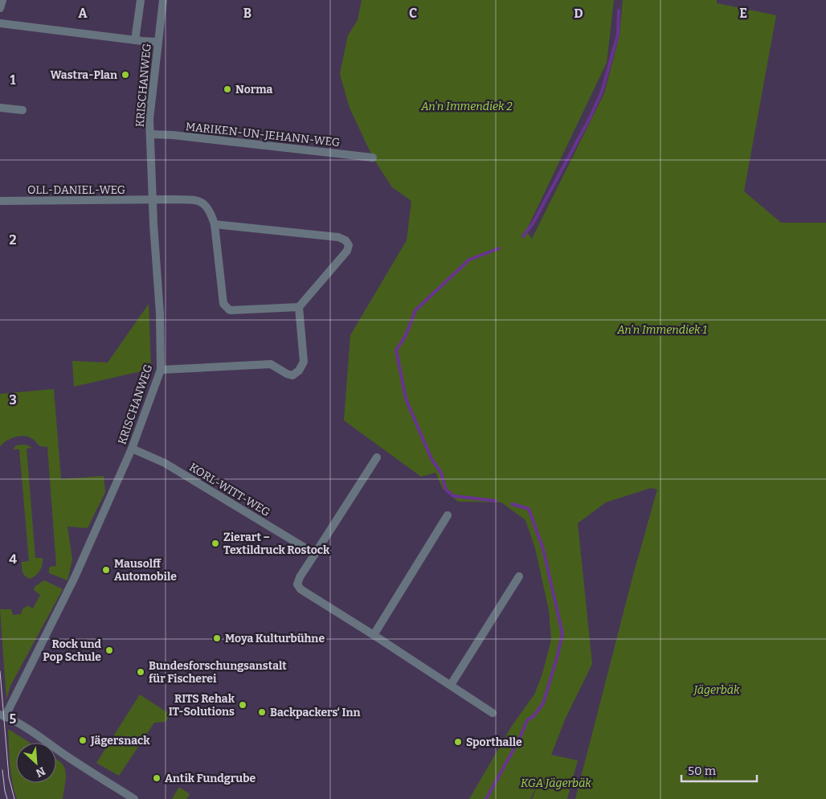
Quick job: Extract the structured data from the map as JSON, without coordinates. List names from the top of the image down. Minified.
{"streets":{"street":["KRISCHANWEG","MARIKEN-UN-JEHANN-WEG","OLL-DANIEL-WEG","KORL-WITT-WEG"]},"crossings":[["KRISCHANWEG","MARIKEN-UN-JEHANN-WEG"],["KRISCHANWEG","OLL-DANIEL-WEG"],["KRISCHANWEG","KORL-WITT-WEG"]],"parks":["An'n Immendiek 2","An'n Immendiek 1","Jägerbäk","KGA Jägerbäk"],"places":["Wastra-Plan","Norma","Zierart – Textildruck Rostock","Mausolff Automobile","Moya Kulturbühne","Rock und Pop Schule","Bundesforschungsanstalt für Fischerei","RITS Rehak IT-Solutions","Backpackers‘ Inn","Jägersnack","Sporthalle","Antik Fundgrube"],"scale_bar":"50 m","north":"bottom right","grid":{"columns":["A","B","C","D","E"],"rows":["1","2","3","4","5"]}}
